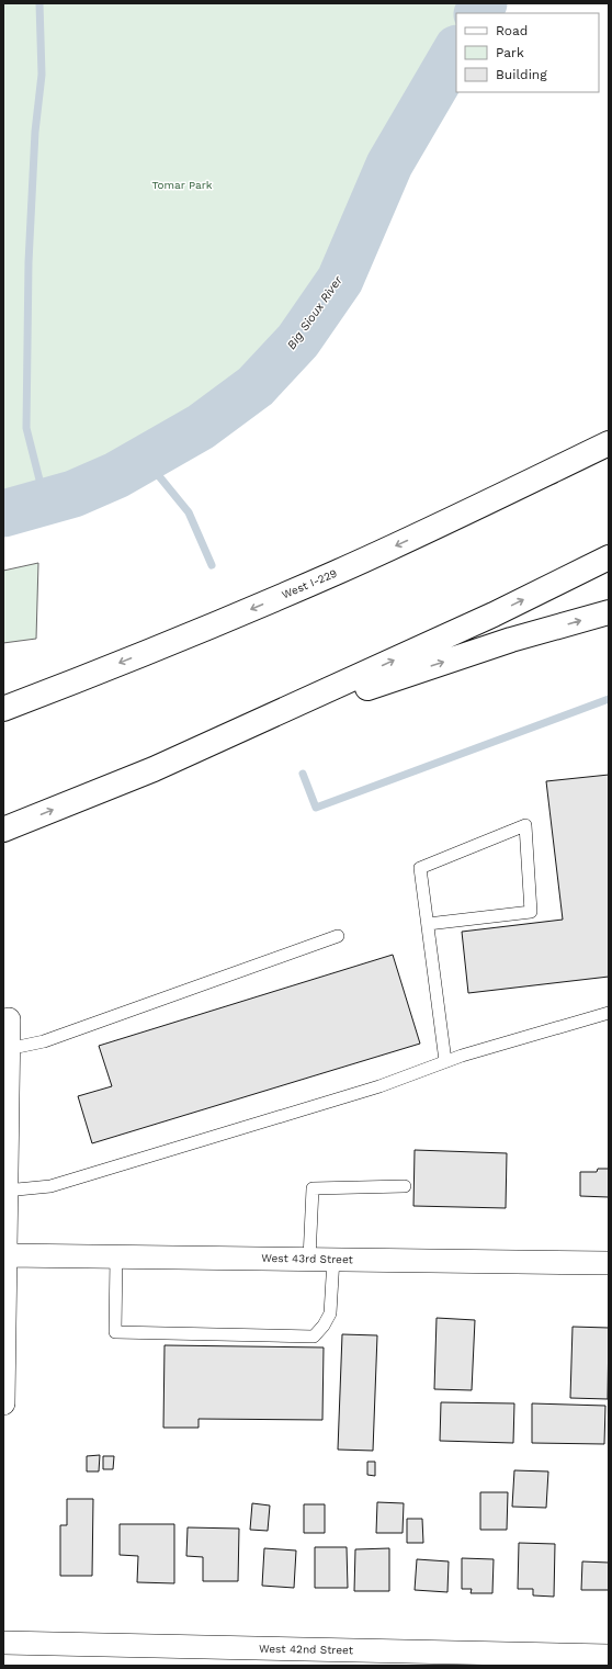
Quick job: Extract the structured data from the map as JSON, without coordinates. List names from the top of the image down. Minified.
{"streets":{"highway":["West I-229"],"street":["West 43rd Street","West 42nd Street"]},"water":["Big Sioux River"],"parks":["Tomar Park"],"legend":["Road","Park","Building"]}
